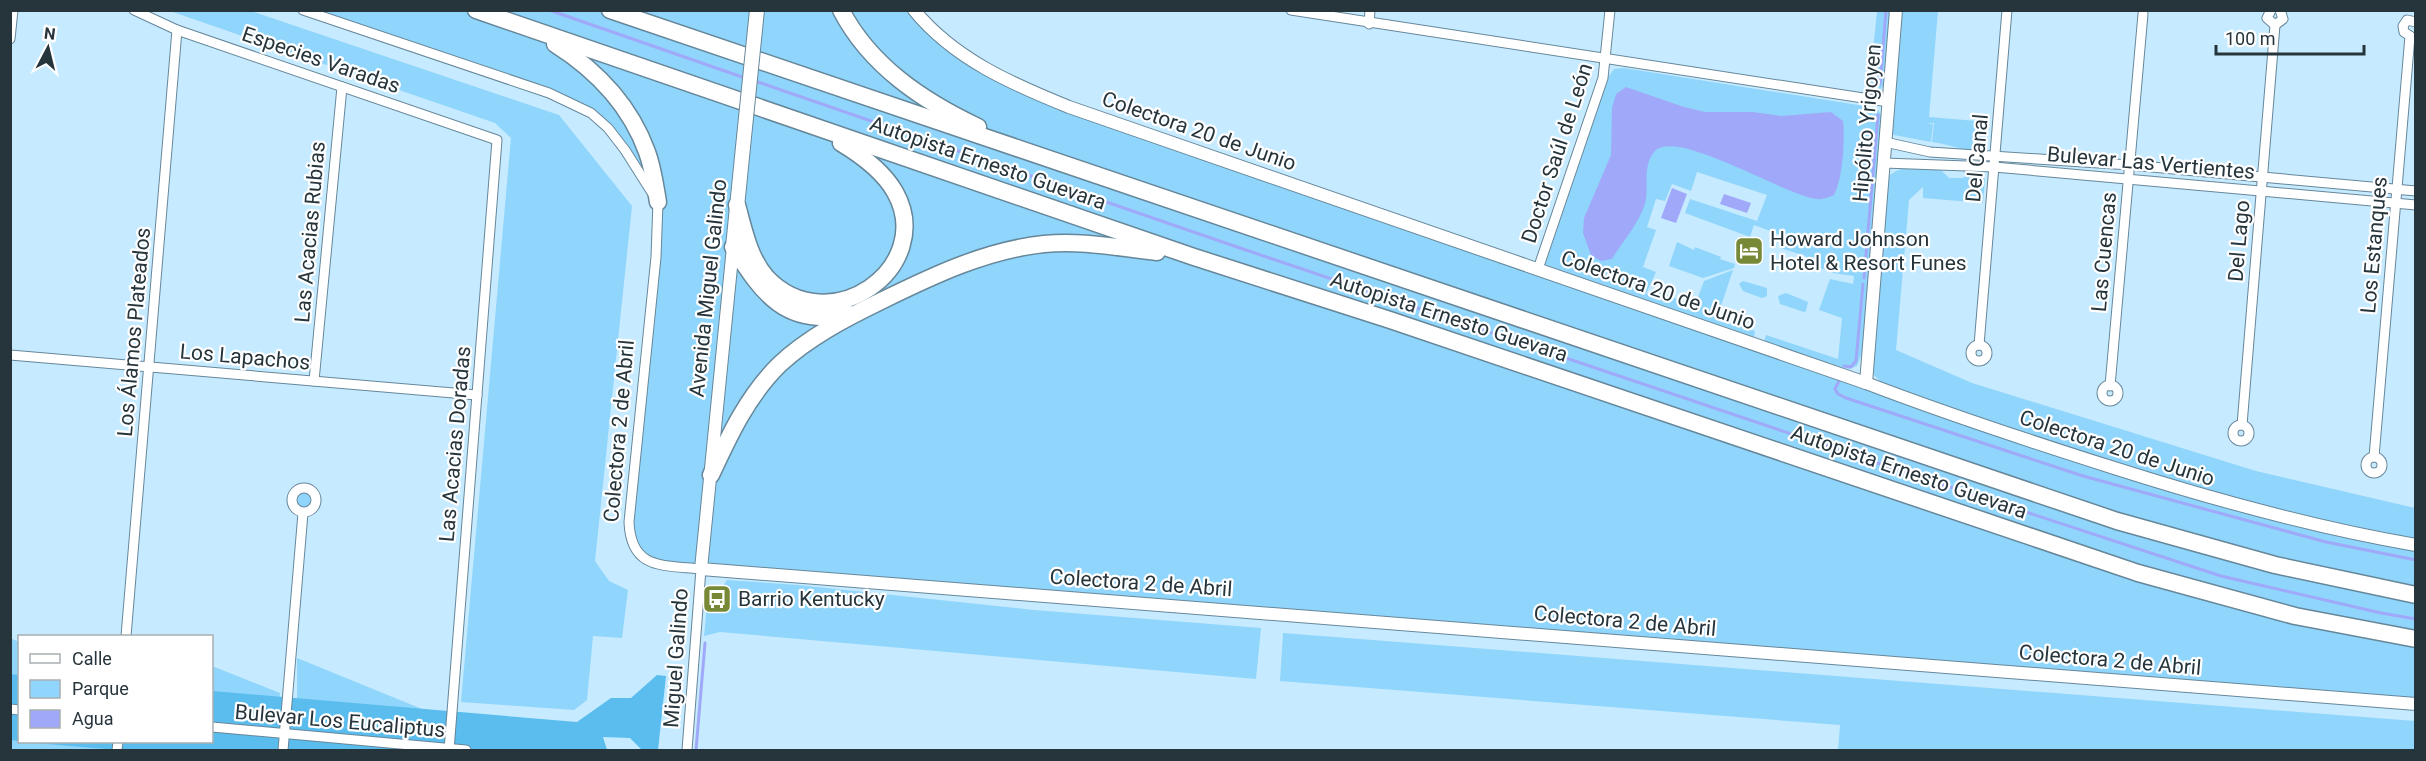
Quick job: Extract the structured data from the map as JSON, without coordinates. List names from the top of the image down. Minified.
{"streets":{"highway":["Autopista Ernesto Guevara"],"main road":["Hipólito Yrigoyen","Colectora 20 de Junio","Avenida Miguel Galindo","Colectora 2 de Abril"],"street":["Especies Varadas","Doctor Saúl de León","Del Canal","Bulevar Las Vertientes","Las Acacias Rubias","Del Lago","Los Estanques","Las Cuencas","Los Álamos Plateados","Los Lapachos","Las Acacias Doradas","Miguel Galindo","Bulevar Los Eucaliptus"]},"crossings":[["Especies Varadas","Las Acacias Rubias"],["Especies Varadas","Los Álamos Plateados"],["Especies Varadas","Las Acacias Doradas"],["Hipólito Yrigoyen","Colectora 20 de Junio"],["Hipólito Yrigoyen","Bulevar Las Vertientes"],["Colectora 20 de Junio","Doctor Saúl de León"],["Del Canal","Bulevar Las Vertientes"],["Bulevar Las Vertientes","Del Lago"],["Bulevar Las Vertientes","Los Estanques"],["Bulevar Las Vertientes","Las Cuencas"],["Las Acacias Rubias","Los Lapachos"],["Avenida Miguel Galindo","Colectora 2 de Abril"],["Avenida Miguel Galindo","Miguel Galindo"],["Los Álamos Plateados","Los Lapachos"],["Los Lapachos","Las Acacias Doradas"],["Colectora 2 de Abril","Miguel Galindo"],["Las Acacias Doradas","Bulevar Los Eucaliptus"]],"places":{"hotel":["Howard Johnson Hotel & Resort Funes"],"bus stop":["Barrio Kentucky"]},"legend":["Calle","Parque","Agua"],"scale_bar":"100 m","north":"top"}
